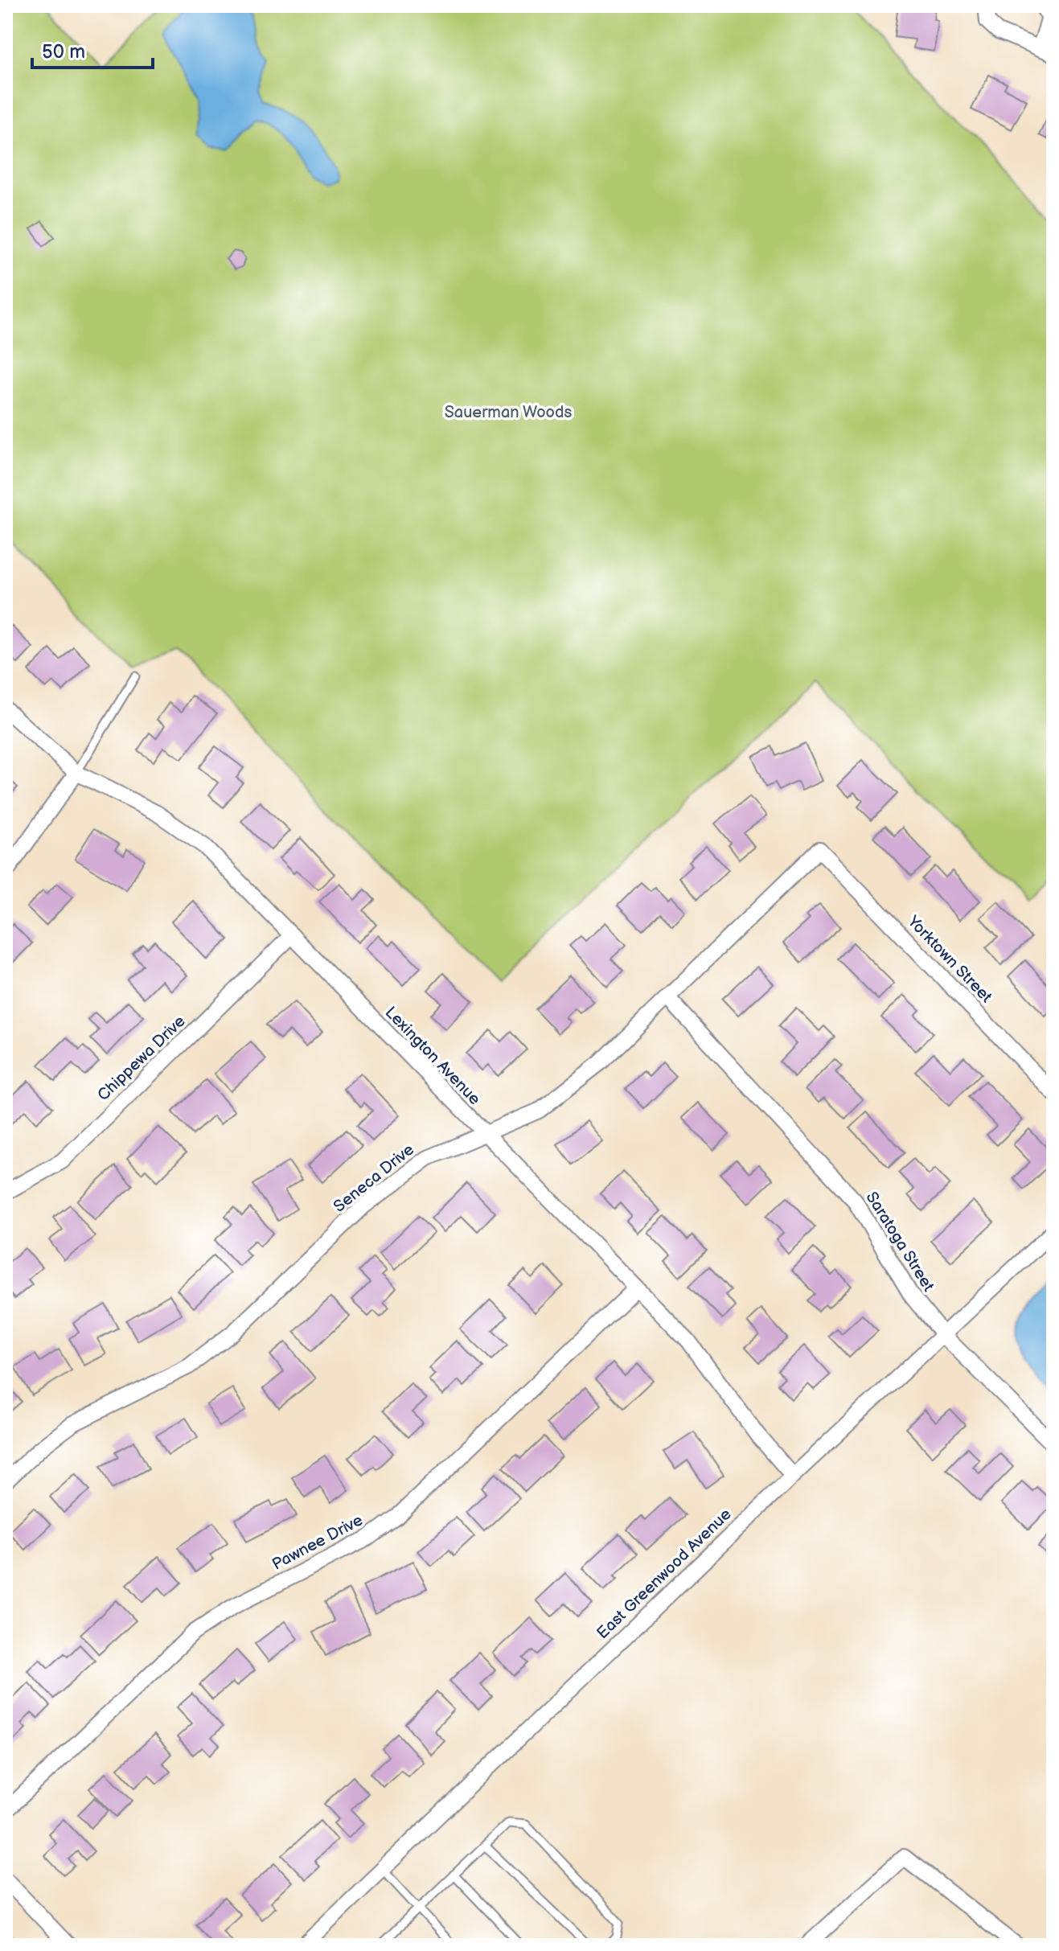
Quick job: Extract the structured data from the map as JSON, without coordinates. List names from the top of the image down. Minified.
{"streets":{"street":["Yorktown Street","Lexington Avenue","Chippewa Drive","Seneca Drive","Saratoga Street","Pawnee Drive","East Greenwood Avenue"]},"crossings":[["Yorktown Street","Seneca Drive"],["Lexington Avenue","Chippewa Drive"],["Lexington Avenue","Seneca Drive"],["Lexington Avenue","Pawnee Drive"],["Lexington Avenue","East Greenwood Avenue"],["Seneca Drive","Saratoga Street"],["Saratoga Street","East Greenwood Avenue"]],"parks":["Sauerman Woods"],"scale_bar":"50 m"}
